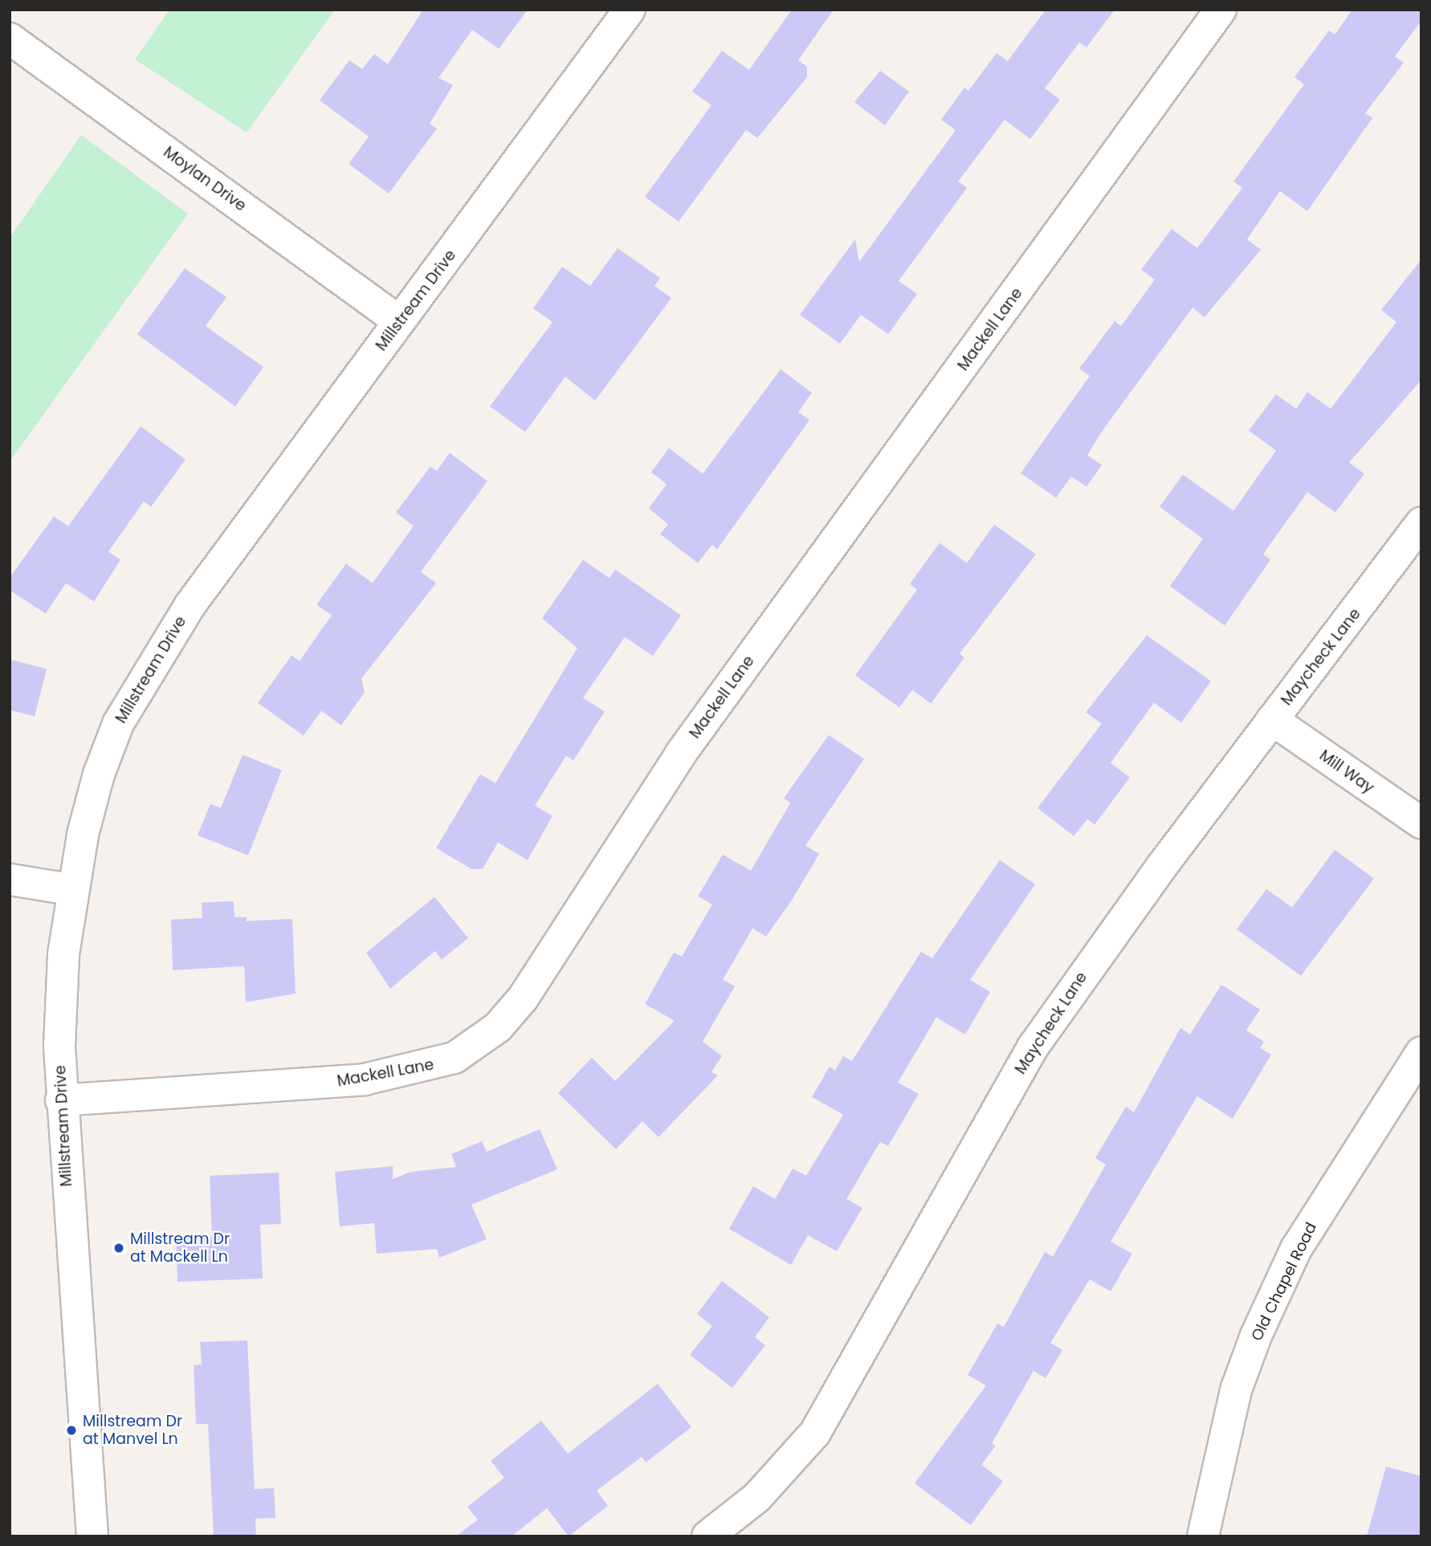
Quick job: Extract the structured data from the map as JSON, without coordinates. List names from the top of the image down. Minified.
{"streets":{"street":["Moylan Drive","Millstream Drive","Mackell Lane","Maycheck Lane","Mill Way","Old Chapel Road"]},"crossings":[["Moylan Drive","Millstream Drive"],["Millstream Drive","Mackell Lane"],["Maycheck Lane","Mill Way"]],"places":["Millstream Dr at Mackell Ln","Millstream Dr at Manvel Ln"]}
